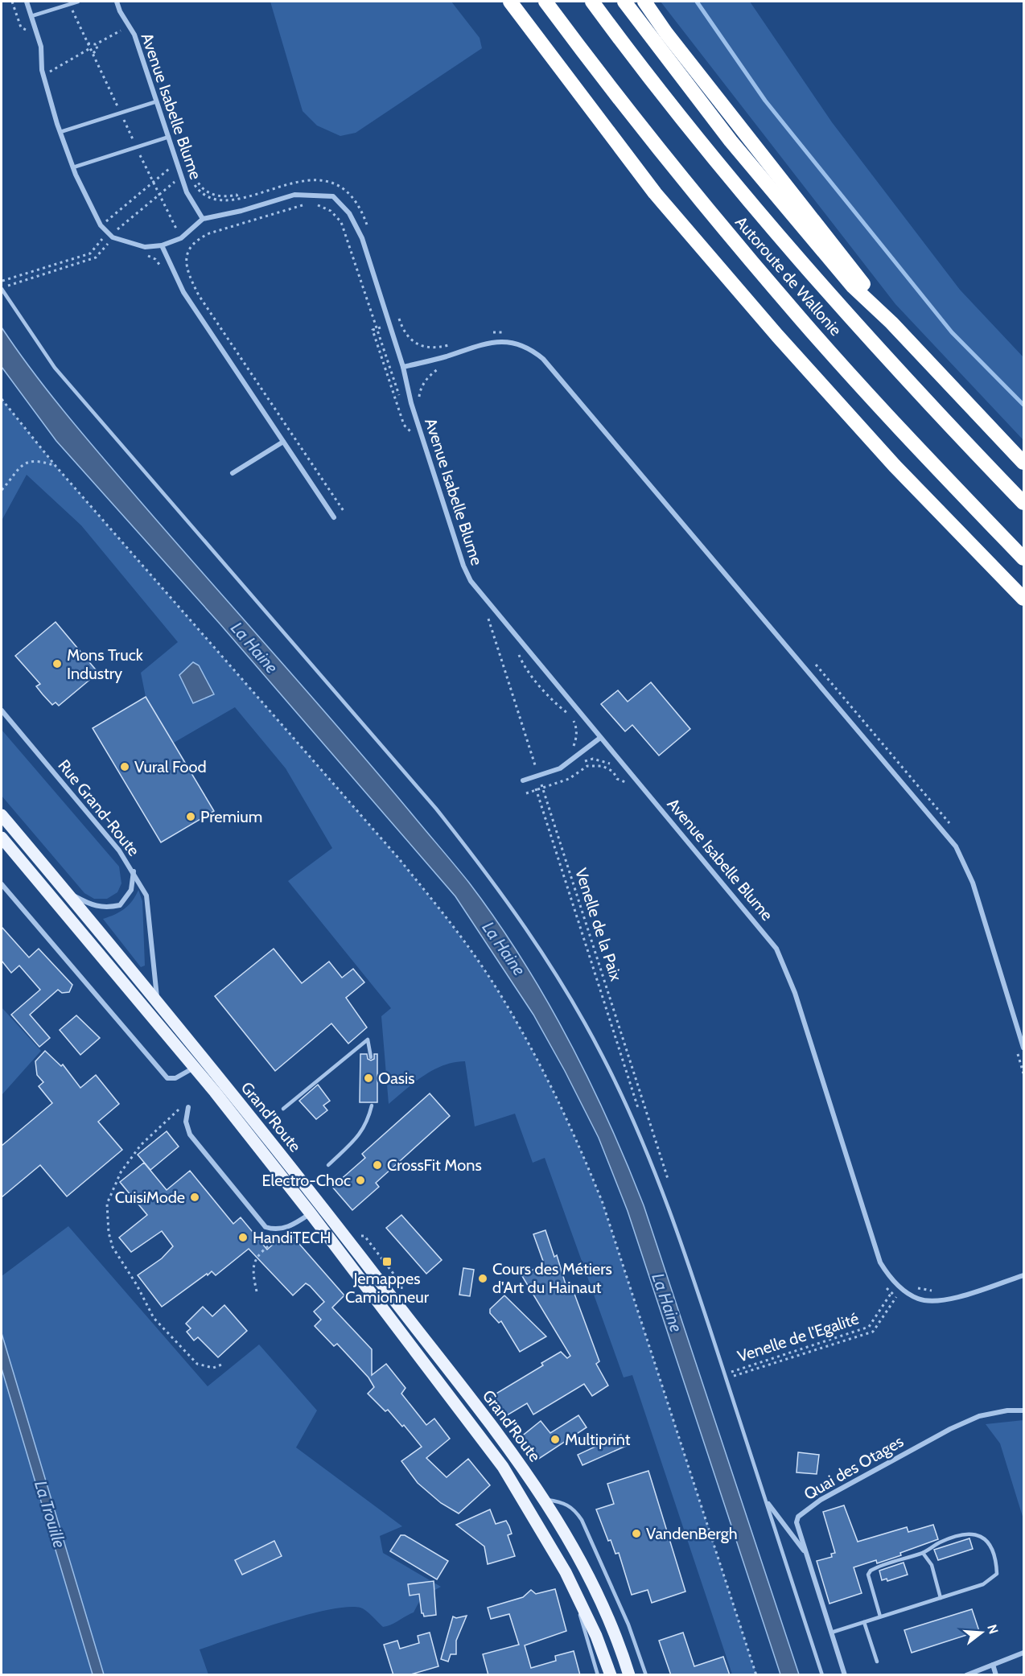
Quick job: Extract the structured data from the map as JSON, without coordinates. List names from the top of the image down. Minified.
{"streets":{"highway":["Autoroute de Wallonie"],"main road":["Grand'Route"],"street":["Avenue Isabelle Blume","Rue Grand-Route","Quai des Otages"],"path":["Venelle de la Paix","Venelle de l'Egalité"]},"crossings":[["Rue Grand-Route","Grand'Route"]],"water":["La Haine","La Trouille"],"places":{"other":["Mons Truck Industry","Vural Food","Premium","Oasis","CrossFit Mons","Electro-Choc","CuisiMode","HandiTECH","Cours des Métiers d'Art du Hainaut","Multiprint","VandenBergh"],"transit":["Jemappes Camionneur"]},"north":"right"}
